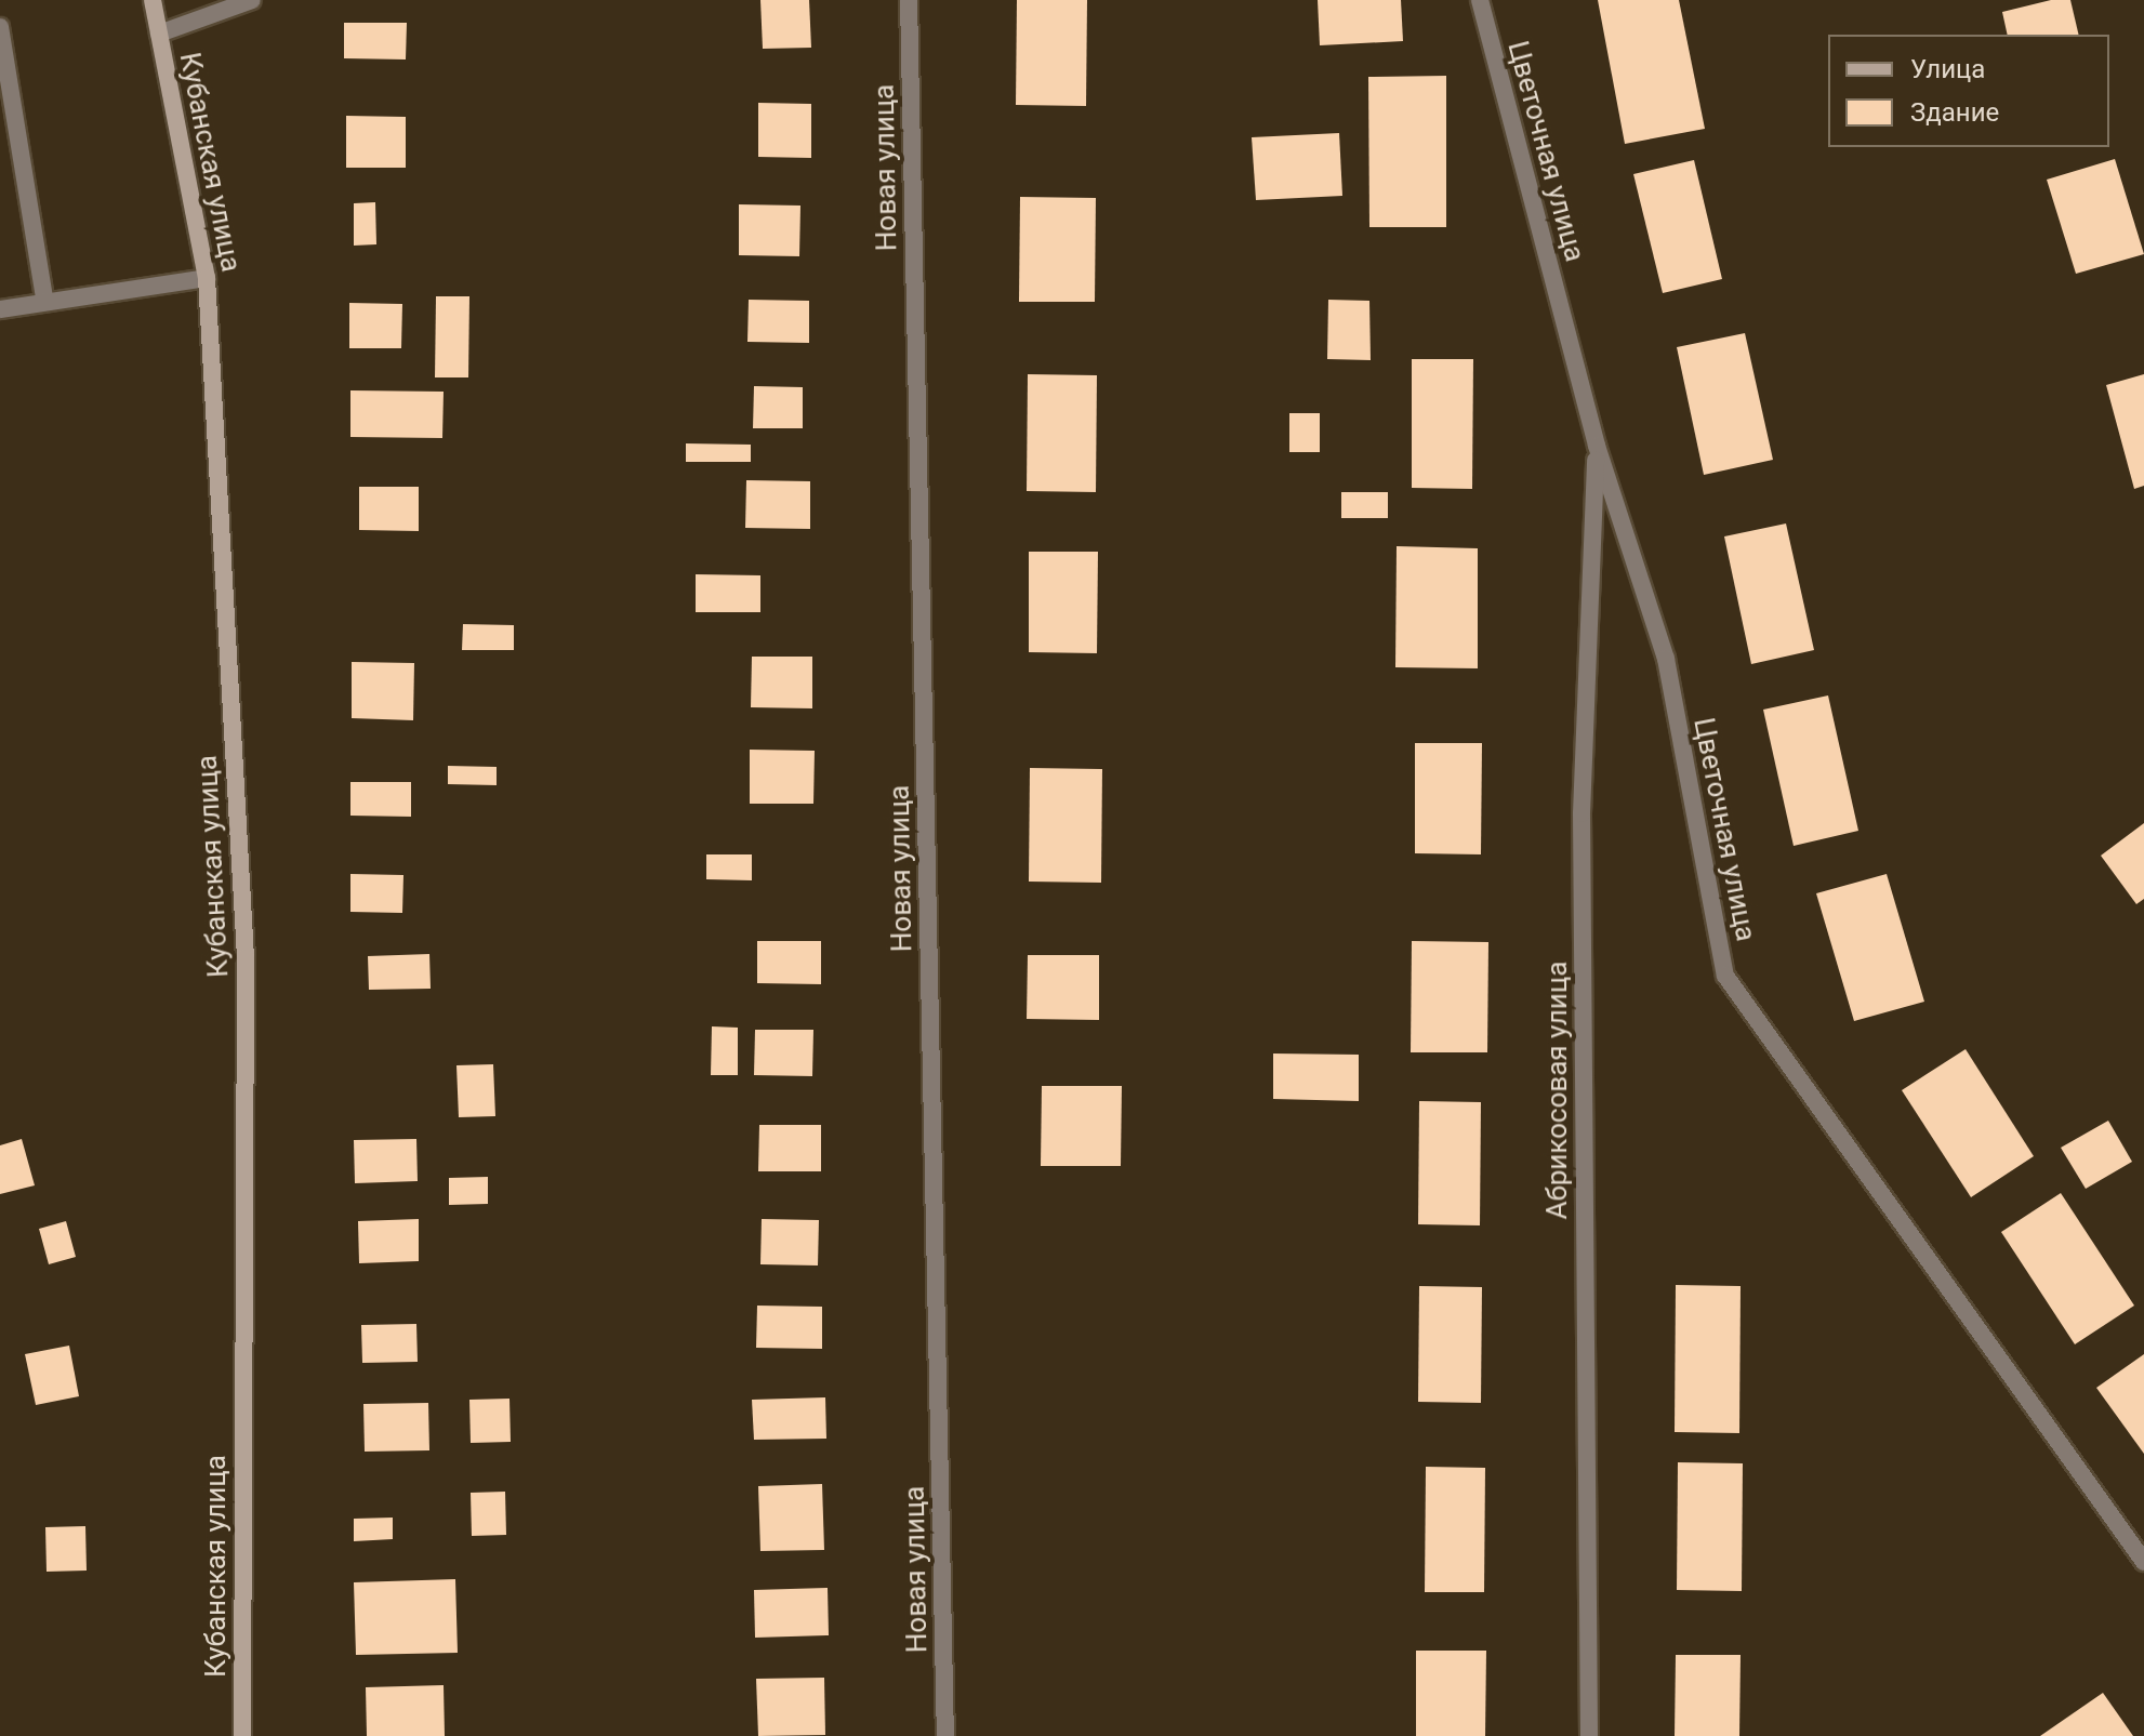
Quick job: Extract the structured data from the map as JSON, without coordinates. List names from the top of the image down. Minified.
{"streets":{"main road":["Кубанская улица"],"street":["Цветочная улица","Новая улица","Абрикосовая улица"]},"crossings":[["Цветочная улица","Абрикосовая улица"]],"legend":["Улица","Здание"]}
